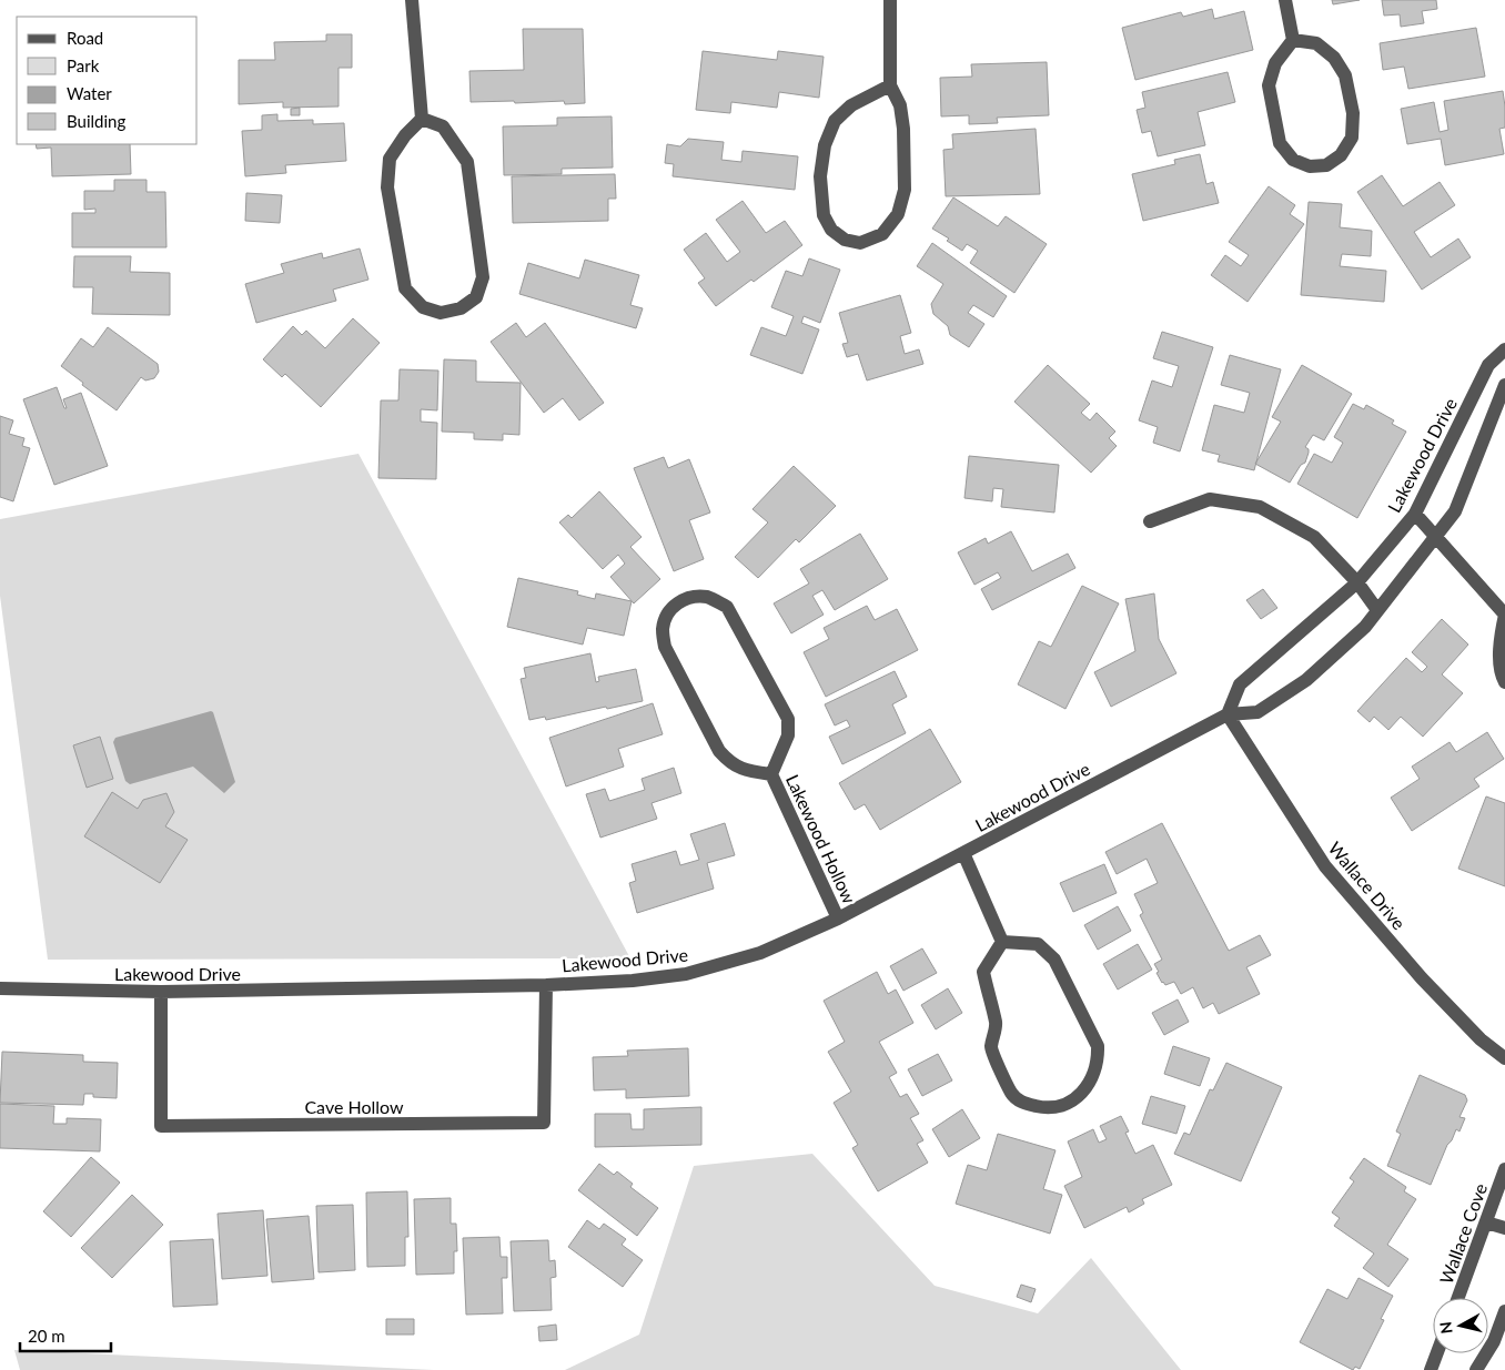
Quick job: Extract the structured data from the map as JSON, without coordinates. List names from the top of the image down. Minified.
{"streets":{"street":["Lakewood Drive","Lakewood Hollow","Wallace Drive","Cave Hollow","Wallace Cove"]},"crossings":[["Lakewood Drive","Lakewood Hollow"],["Lakewood Drive","Wallace Drive"],["Lakewood Drive","Cave Hollow"]],"legend":["Road","Park","Water","Building"],"scale_bar":"20 m","north":"left"}
